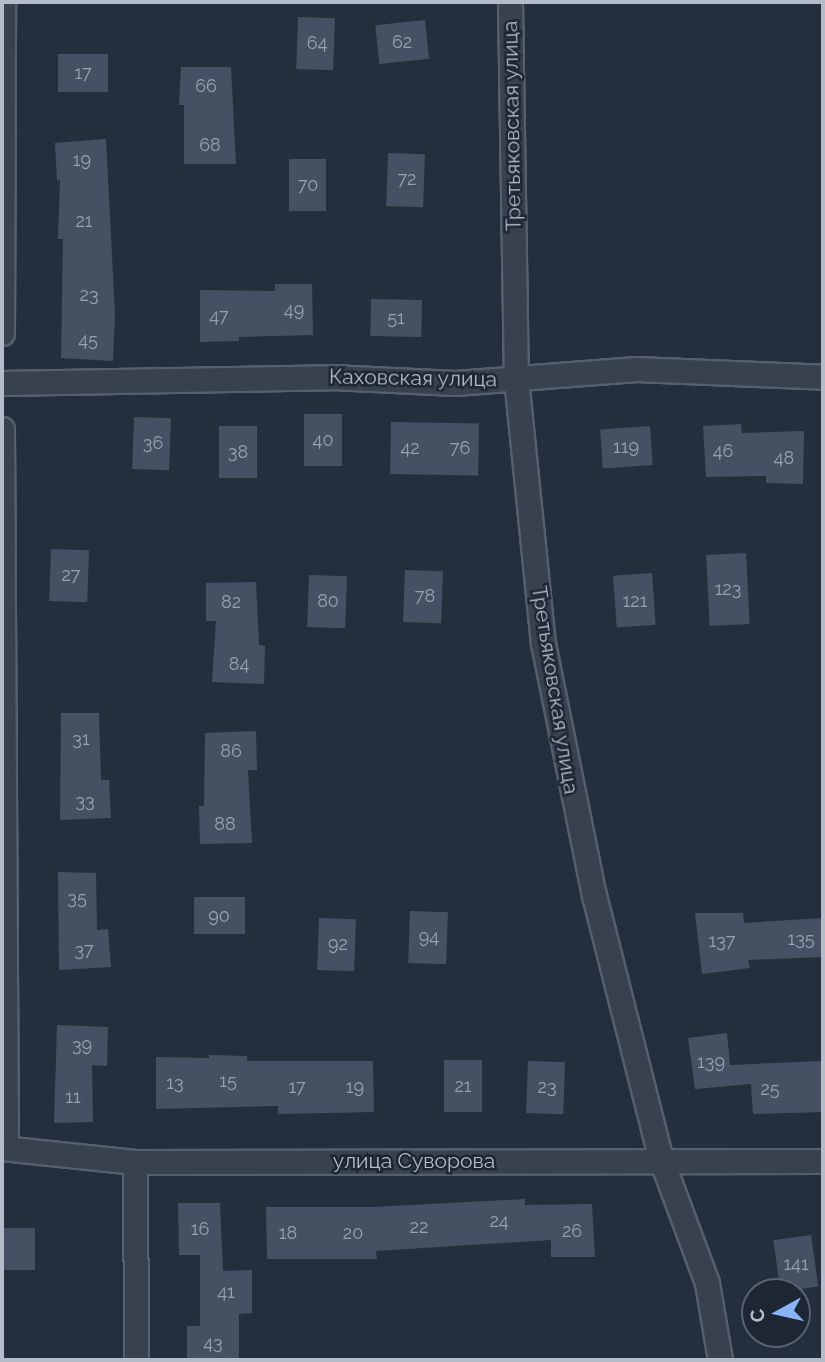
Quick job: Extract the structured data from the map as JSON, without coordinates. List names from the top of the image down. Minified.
{"streets":{"street":["Третьяковская улица","Каховская улица","улица Суворова"]},"crossings":[["Третьяковская улица","Каховская улица"],["Третьяковская улица","улица Суворова"]],"house_numbers":["62","64","17","66","68","19","72","70","21","23","49","47","51","45","40","36","119","42","76","46","38","48","27","123","78","80","121","82","84","31","86","33","88","35","90","94","135","137","92","37","39","139","15","13","21","17","19","23","25","11","24","22","16","26","18","20","141","41","43"],"north":"left"}
